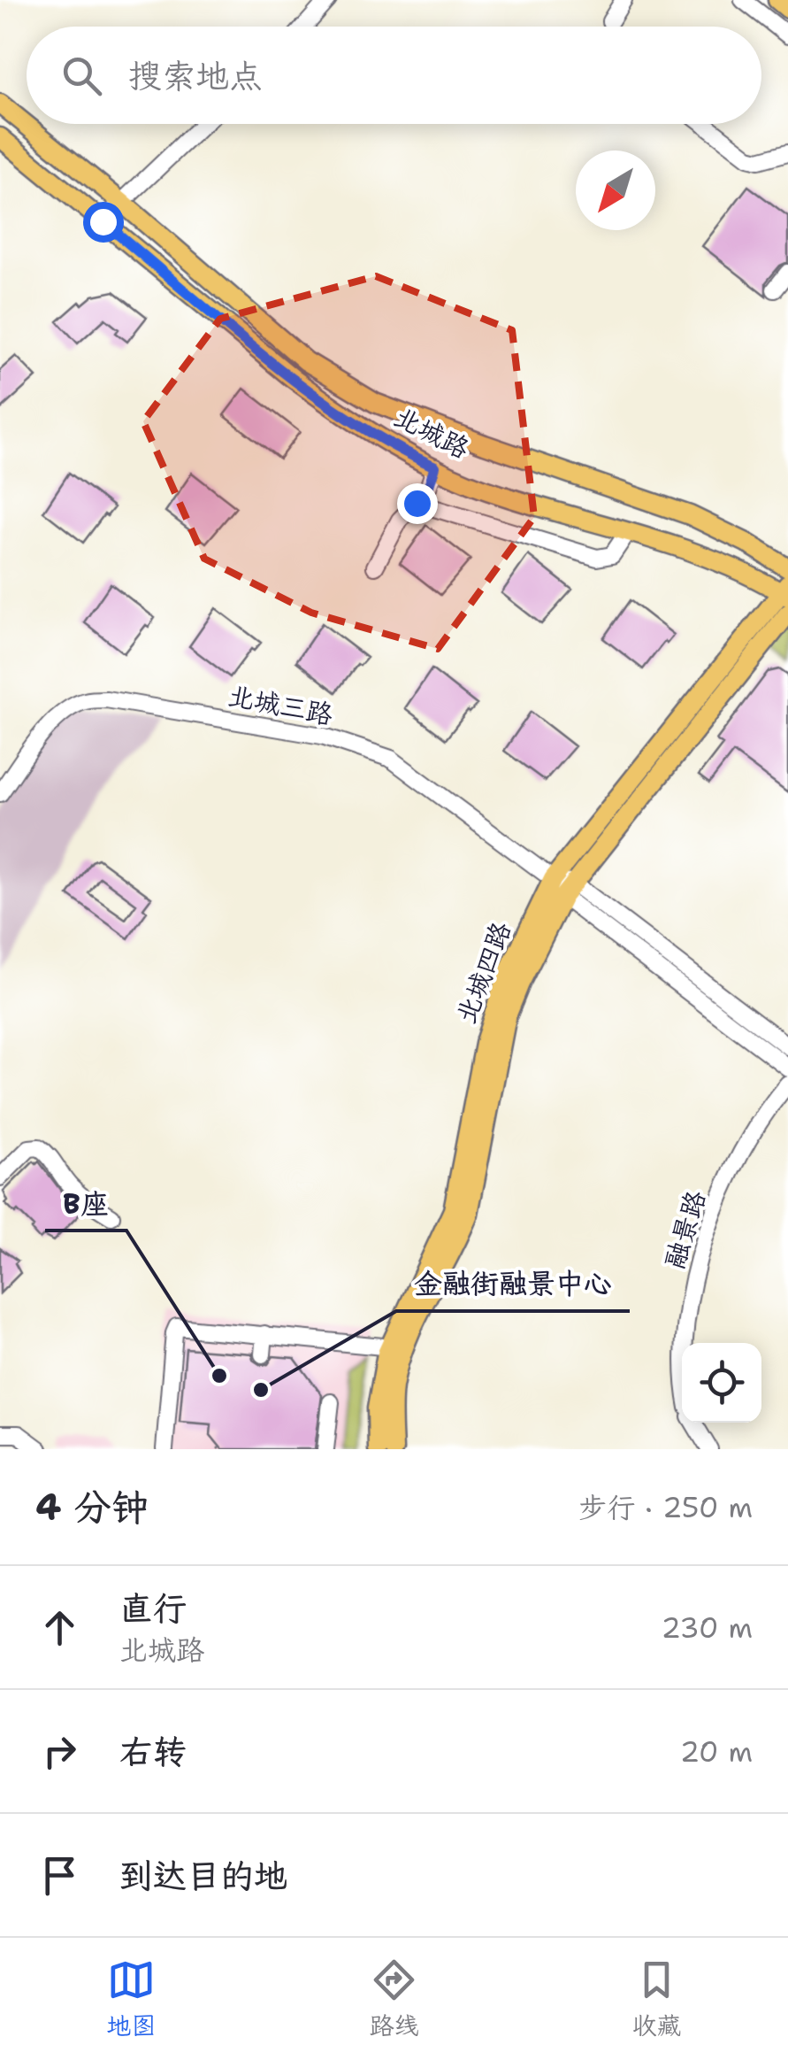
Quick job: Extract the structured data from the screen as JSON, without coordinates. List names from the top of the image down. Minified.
{"streets":{"main road":["北城路","北城四路"],"street":["北城三路","融景路"]},"crossings":[["北城路","北城四路"],["北城三路","北城四路"]],"places":["B座","金融街融景中心"],"north":"bottom left","page":{"search":"搜索地点","heading":["4 分钟","步行 · 250 m"],"list":[["直行","北城路","230 m"],["右转","20 m"],"到达目的地"],"nav":["地图","路线","收藏"]}}
